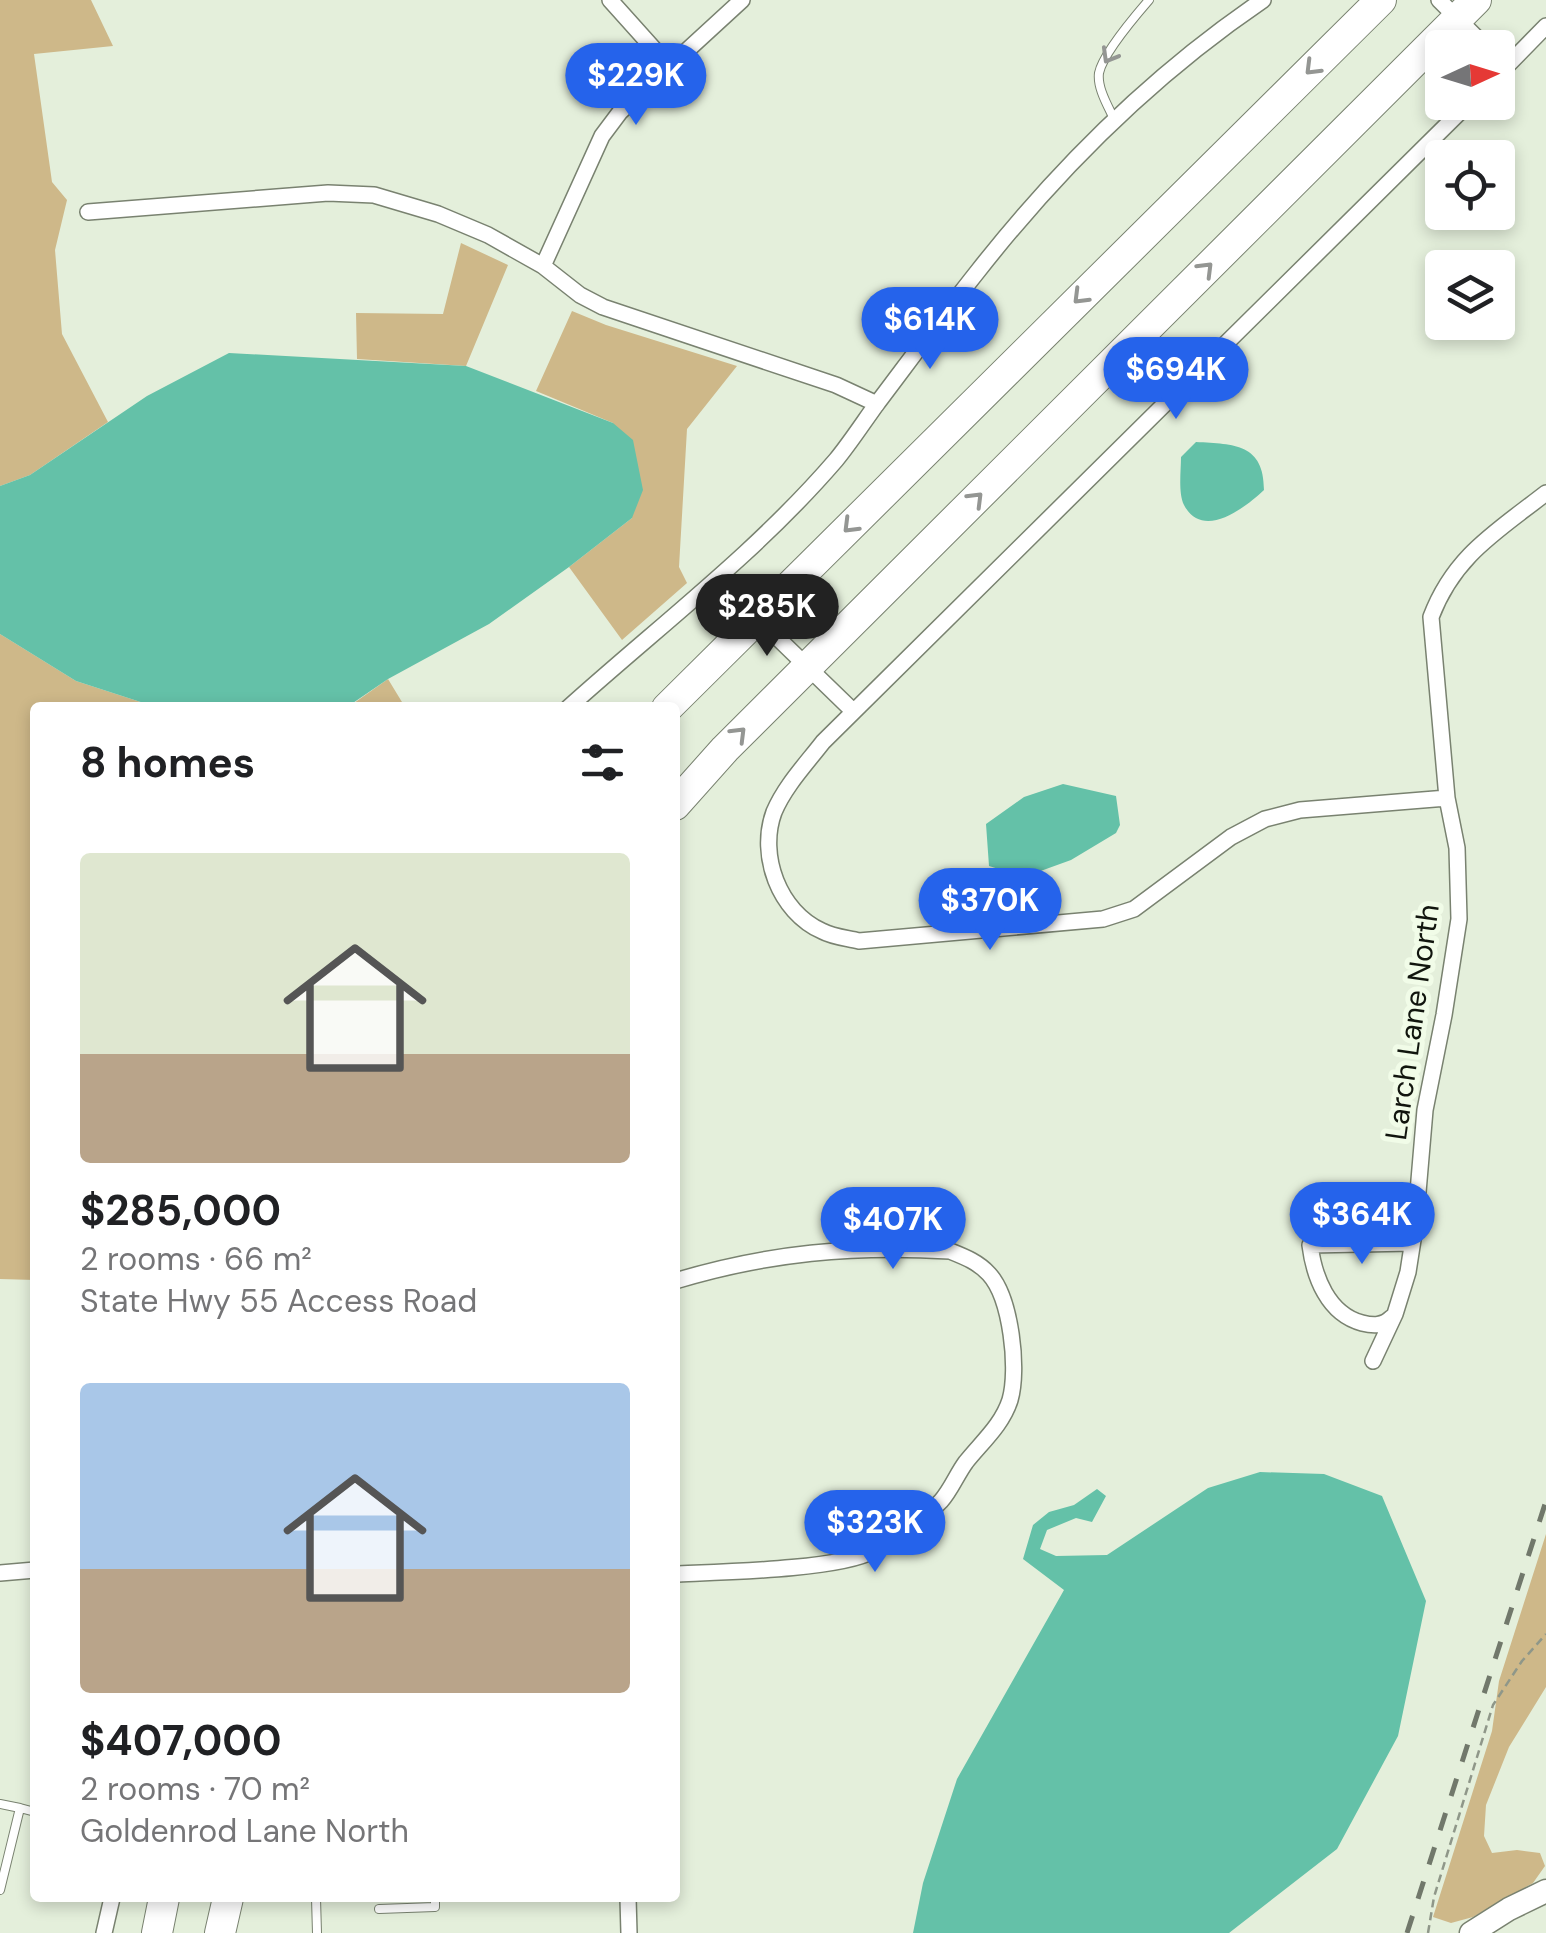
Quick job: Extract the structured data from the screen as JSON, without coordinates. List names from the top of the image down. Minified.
{"streets":{"street":["Larch Lane North"]},"north":"right","page":{"price":["$229K","$614K","$694K","$285K","$370K","$364K","$407K","$323K"],"heading":"8 homes","list":[{"name":"$285,000","note":"2 rooms · 66 m² · State Hwy 55 Access Road"},{"name":"$407,000","note":"2 rooms · 70 m² · Goldenrod Lane North"}]}}
